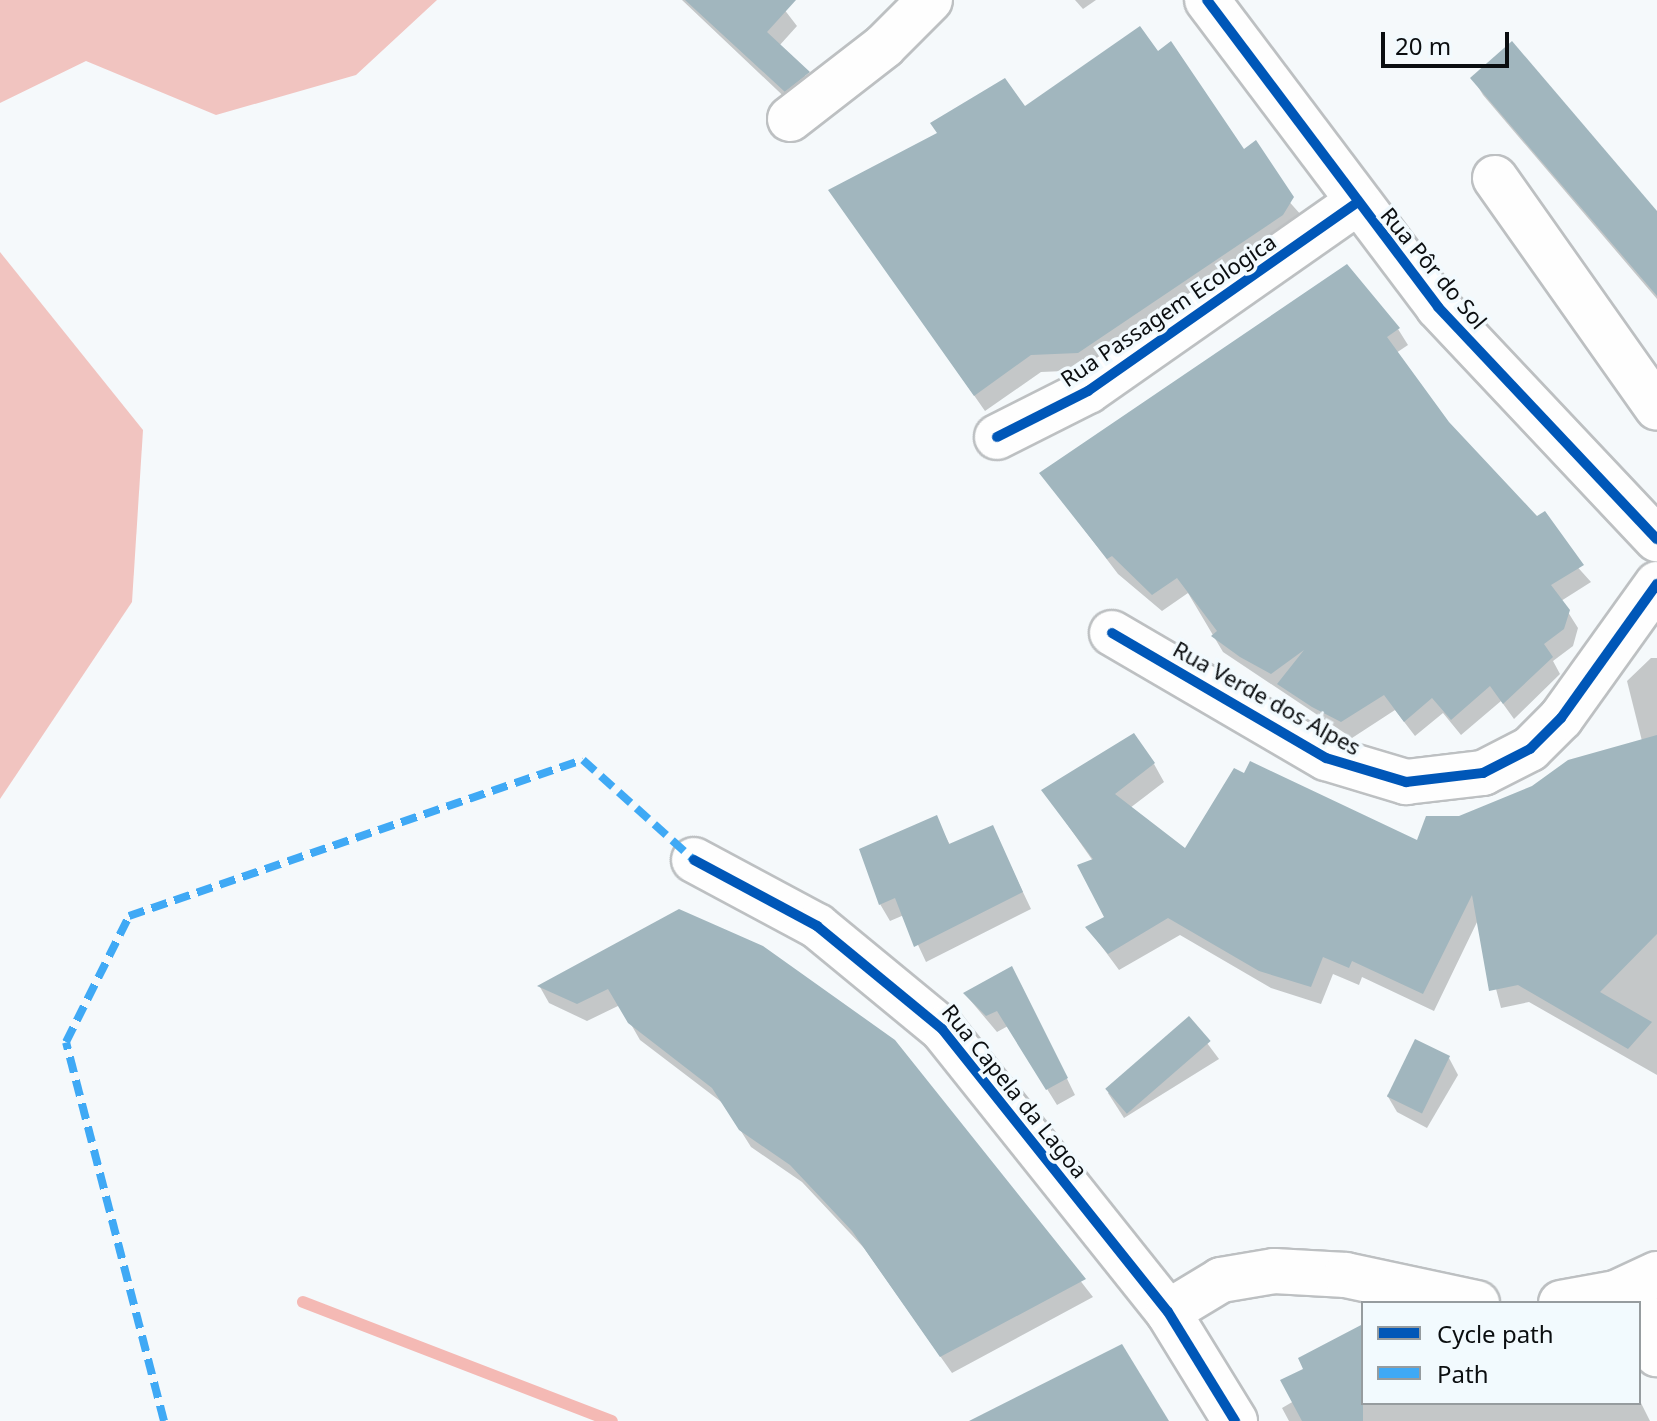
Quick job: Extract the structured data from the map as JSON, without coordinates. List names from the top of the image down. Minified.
{"streets":{"street":["Rua Pôr do Sol","Rua Passagem Ecologica","Rua Verde dos Alpes","Rua Capela da Lagoa"]},"crossings":[["Rua Pôr do Sol","Rua Passagem Ecologica"]],"legend":["Cycle path","Path"],"scale_bar":"20 m"}
